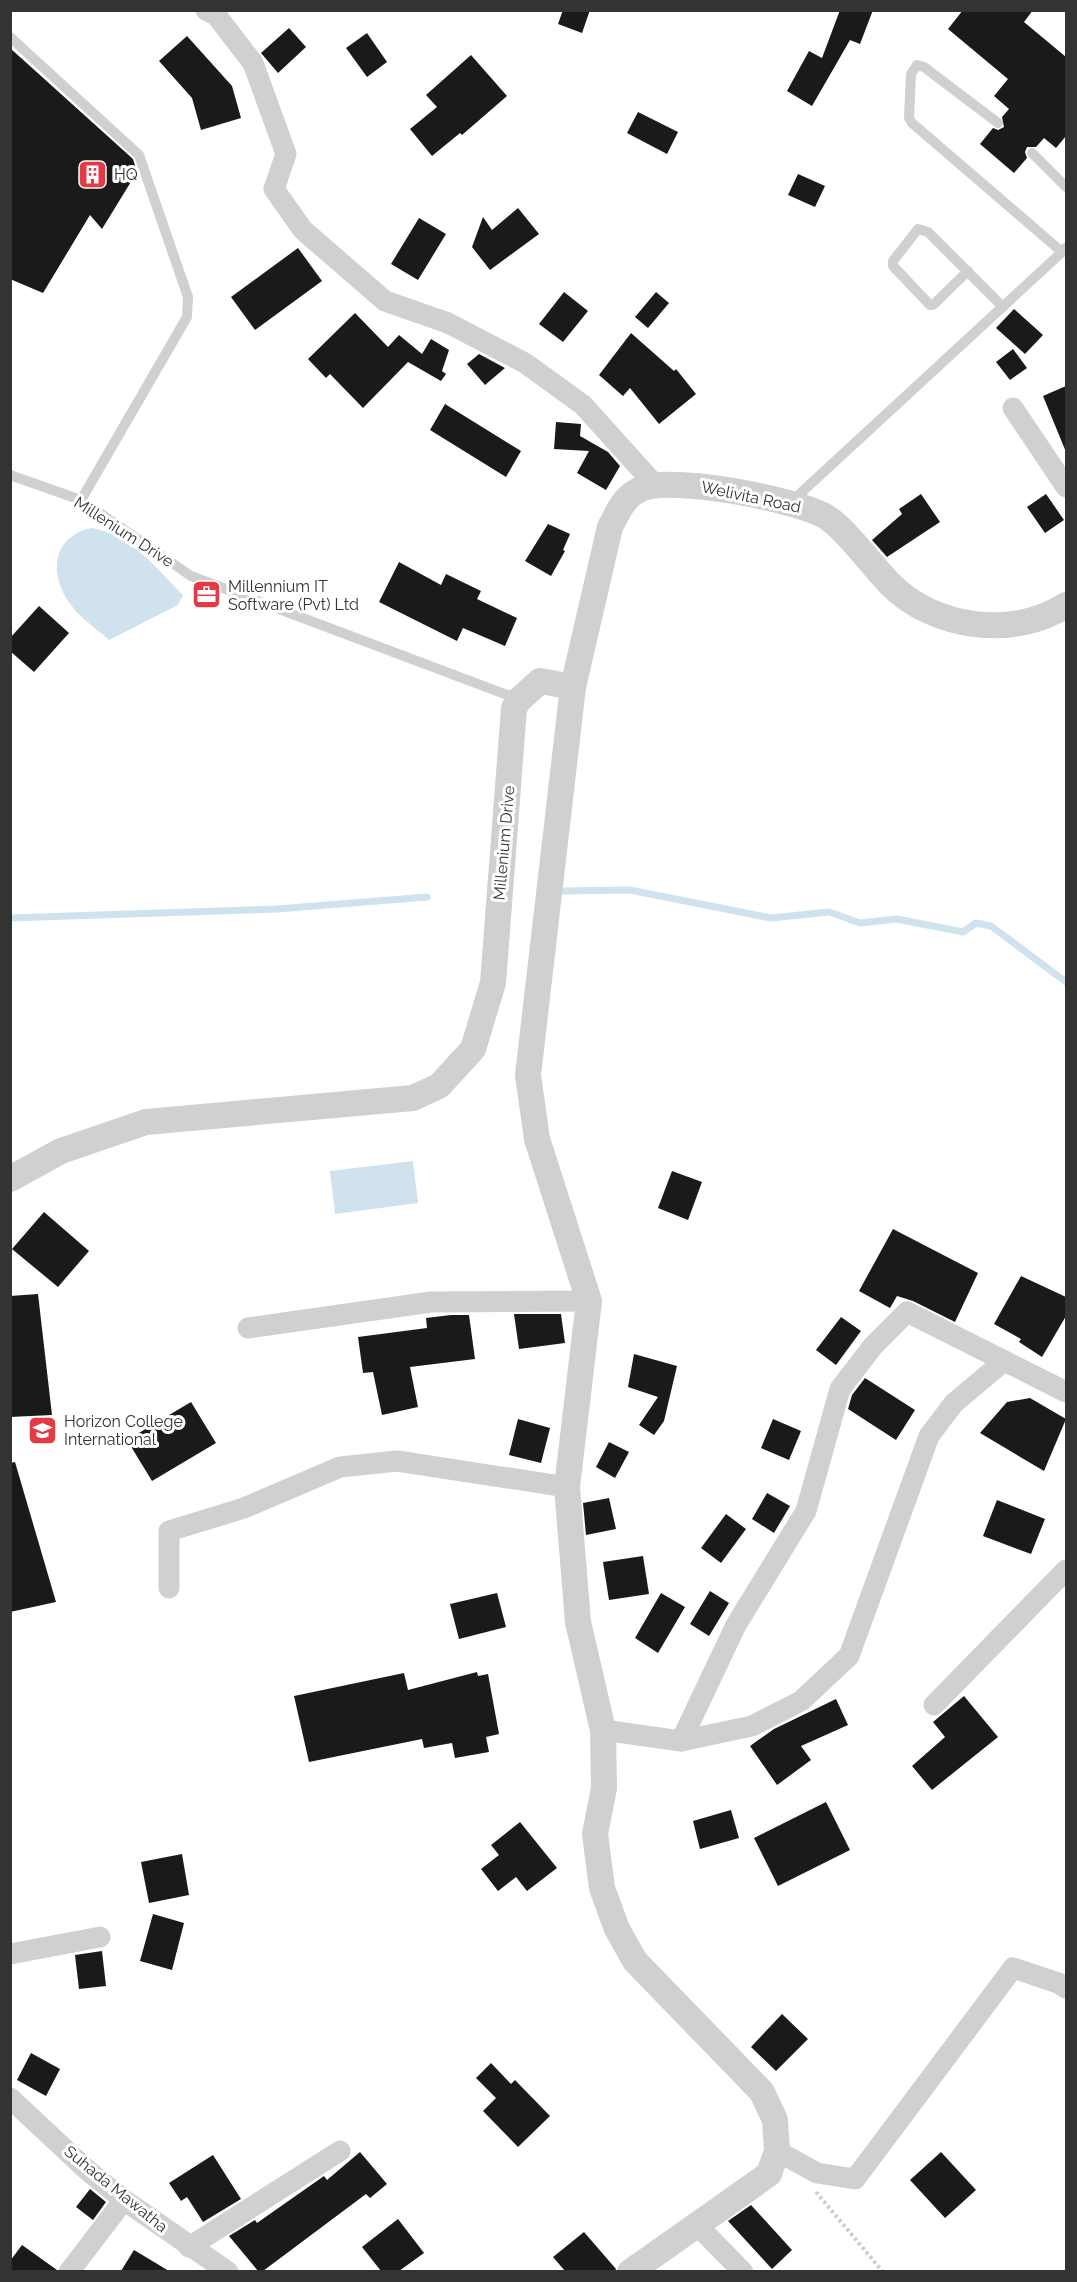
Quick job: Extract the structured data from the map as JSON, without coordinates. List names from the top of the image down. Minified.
{"streets":{"street":["Welivita Road","Millenium Drive","Suhada Mawatha"]},"places":{"building":["HQ"],"office":["Millennium IT Software (Pvt) Ltd"],"school or university":["Horizon College International"]}}
